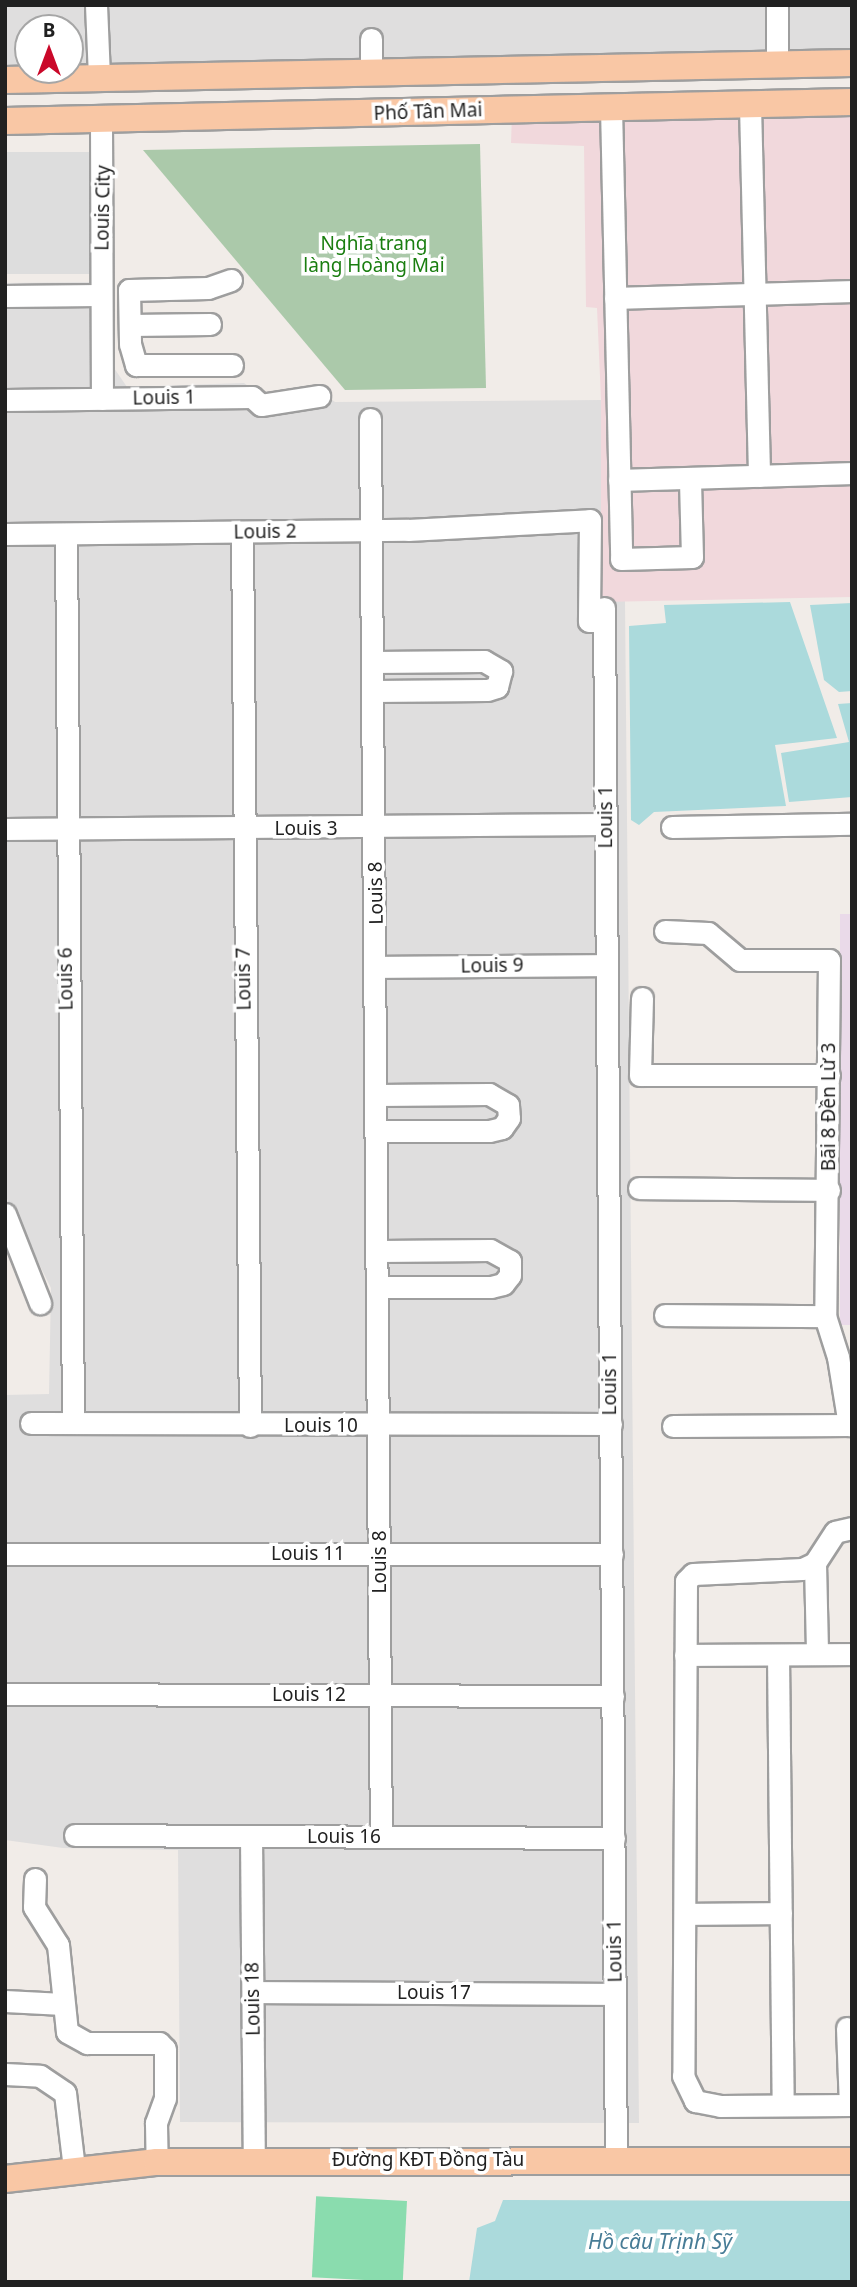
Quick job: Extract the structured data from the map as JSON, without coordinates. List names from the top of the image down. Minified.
{"streets":{"main road":["Phố Tân Mai","Đường KĐT Đồng Tàu"],"street":["Louis City","Louis 1","Louis 2","Louis 3","Louis 8","Louis 9","Louis 6","Louis 7","Bãi 8 Đền Lừ 3","Louis 10","Louis 11","Louis 12","Louis 16","Louis 17","Louis 18"]},"crossings":[["Phố Tân Mai","Louis City"],["Louis City","Louis 1"],["Louis 1","Louis 2"],["Louis 1","Louis 3"],["Louis 1","Louis 9"],["Louis 1","Louis 10"],["Louis 1","Louis 11"],["Louis 1","Louis 12"],["Louis 1","Louis 16"],["Louis 1","Louis 17"],["Louis 1","Đường KĐT Đồng Tàu"],["Louis 2","Louis 8"],["Louis 2","Louis 6"],["Louis 2","Louis 7"],["Louis 3","Louis 8"],["Louis 3","Louis 6"],["Louis 3","Louis 7"],["Louis 8","Louis 9"],["Louis 8","Louis 10"],["Louis 8","Louis 11"],["Louis 8","Louis 12"],["Louis 8","Louis 16"],["Louis 6","Louis 10"],["Louis 7","Louis 10"],["Louis 16","Louis 18"],["Louis 17","Louis 18"],["Louis 18","Đường KĐT Đồng Tàu"]],"water":["Hồ câu Trịnh Sỹ"],"parks":["Nghĩa trang làng Hoàng Mai"],"north":"top"}
